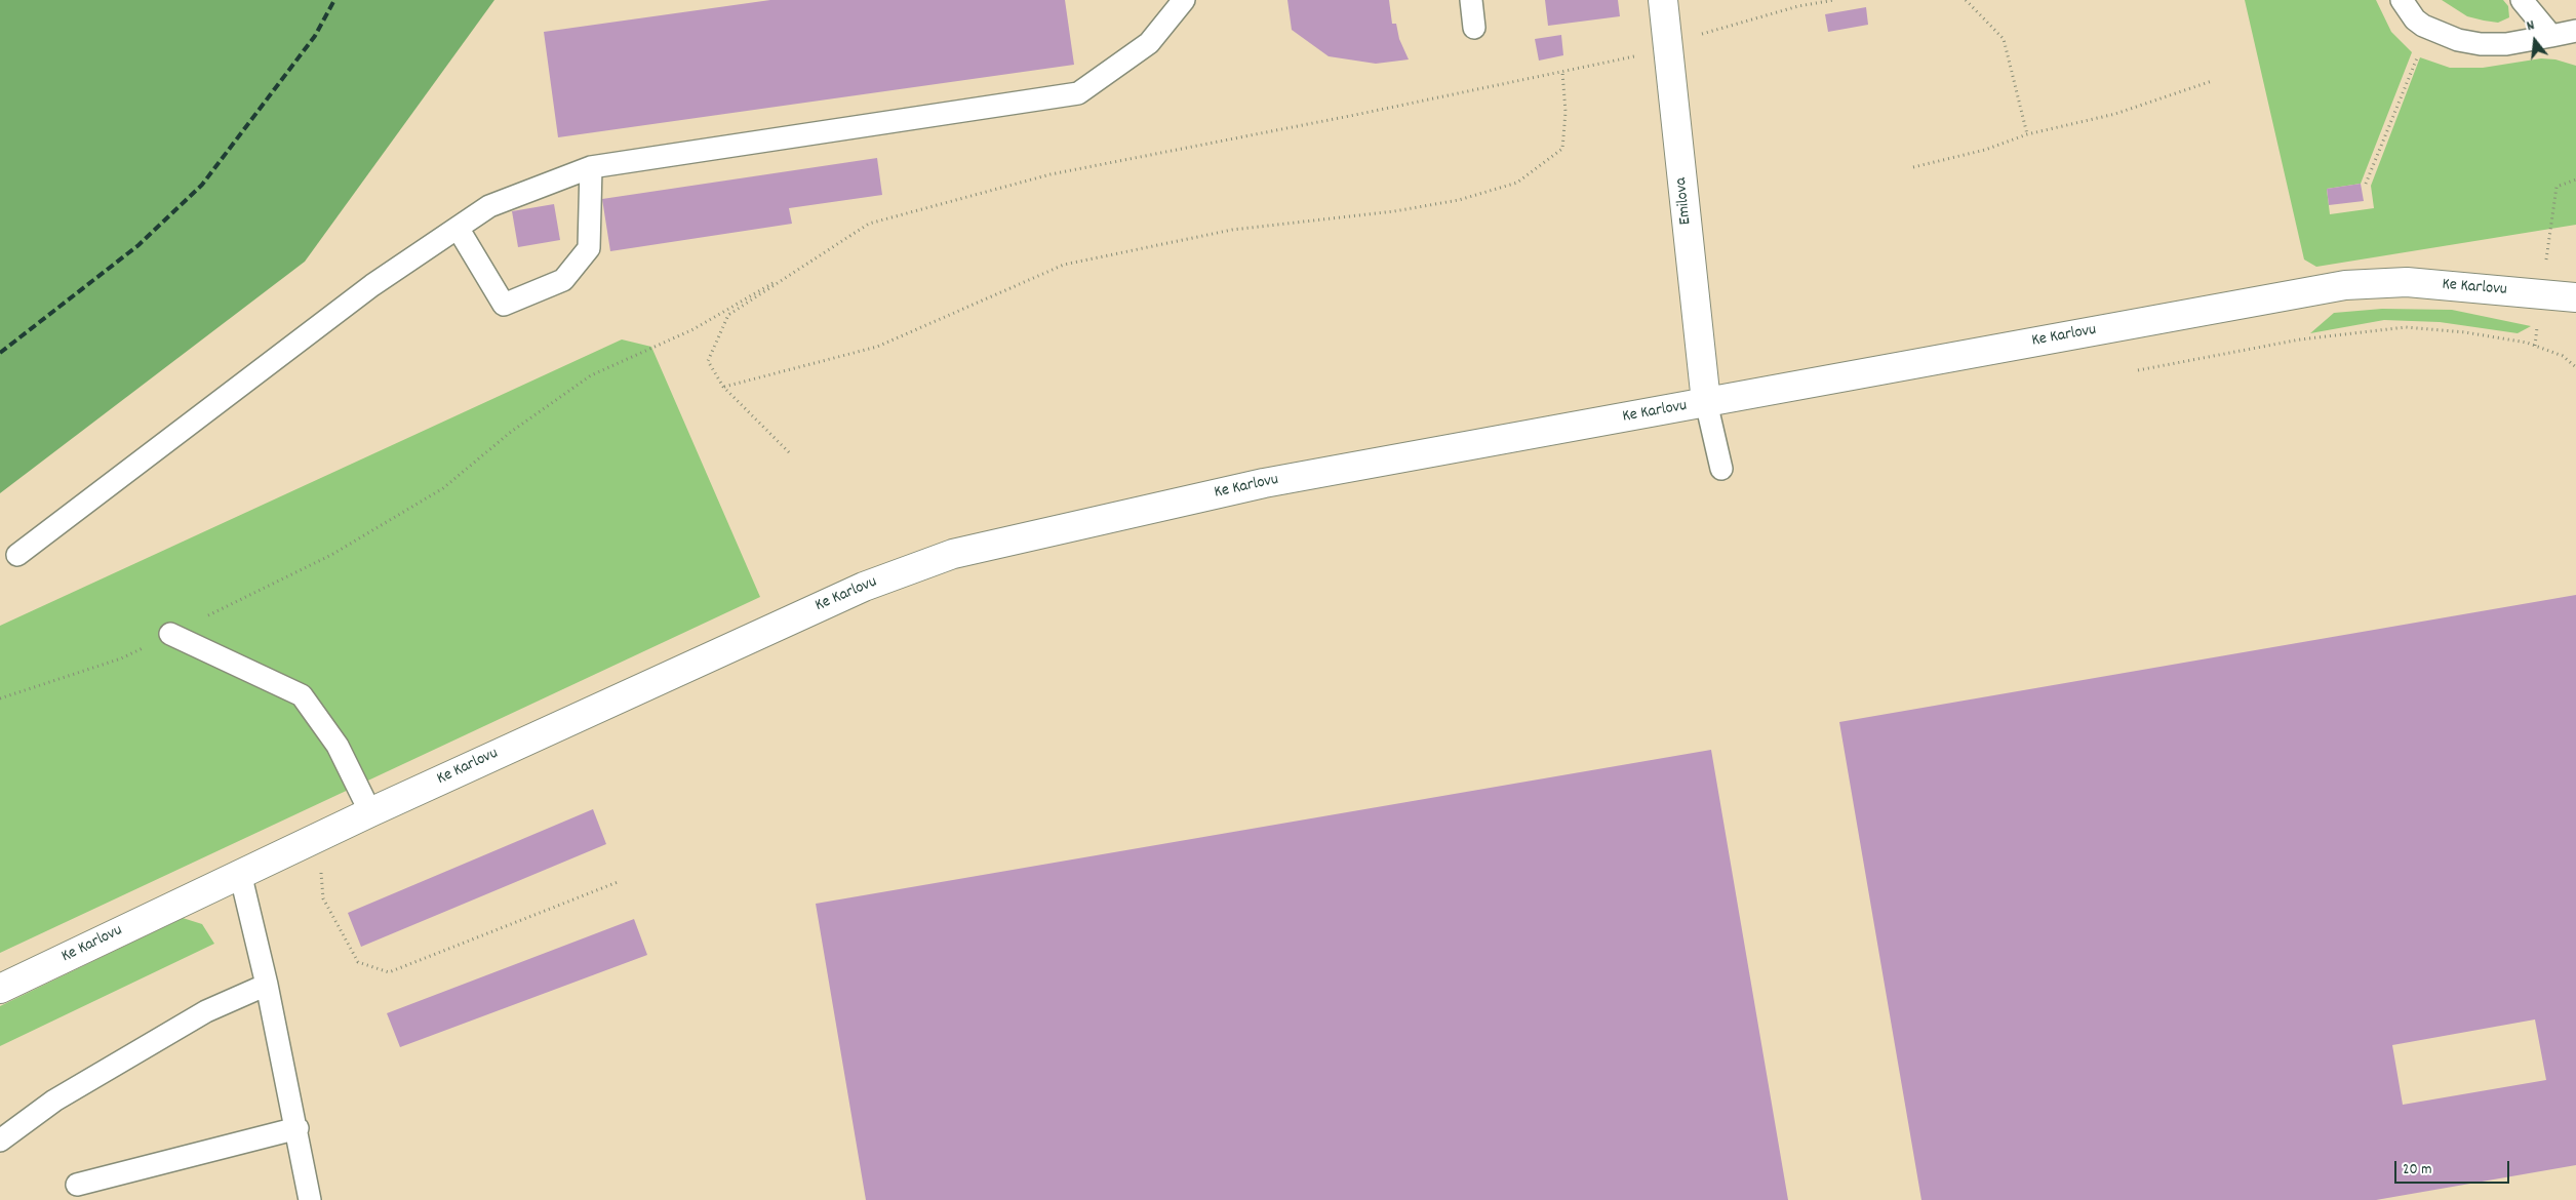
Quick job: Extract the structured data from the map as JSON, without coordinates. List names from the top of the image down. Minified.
{"streets":{"street":["Emilova","Ke Karlovu"]},"crossings":[["Emilova","Ke Karlovu"]],"scale_bar":"20 m","north":"top"}
